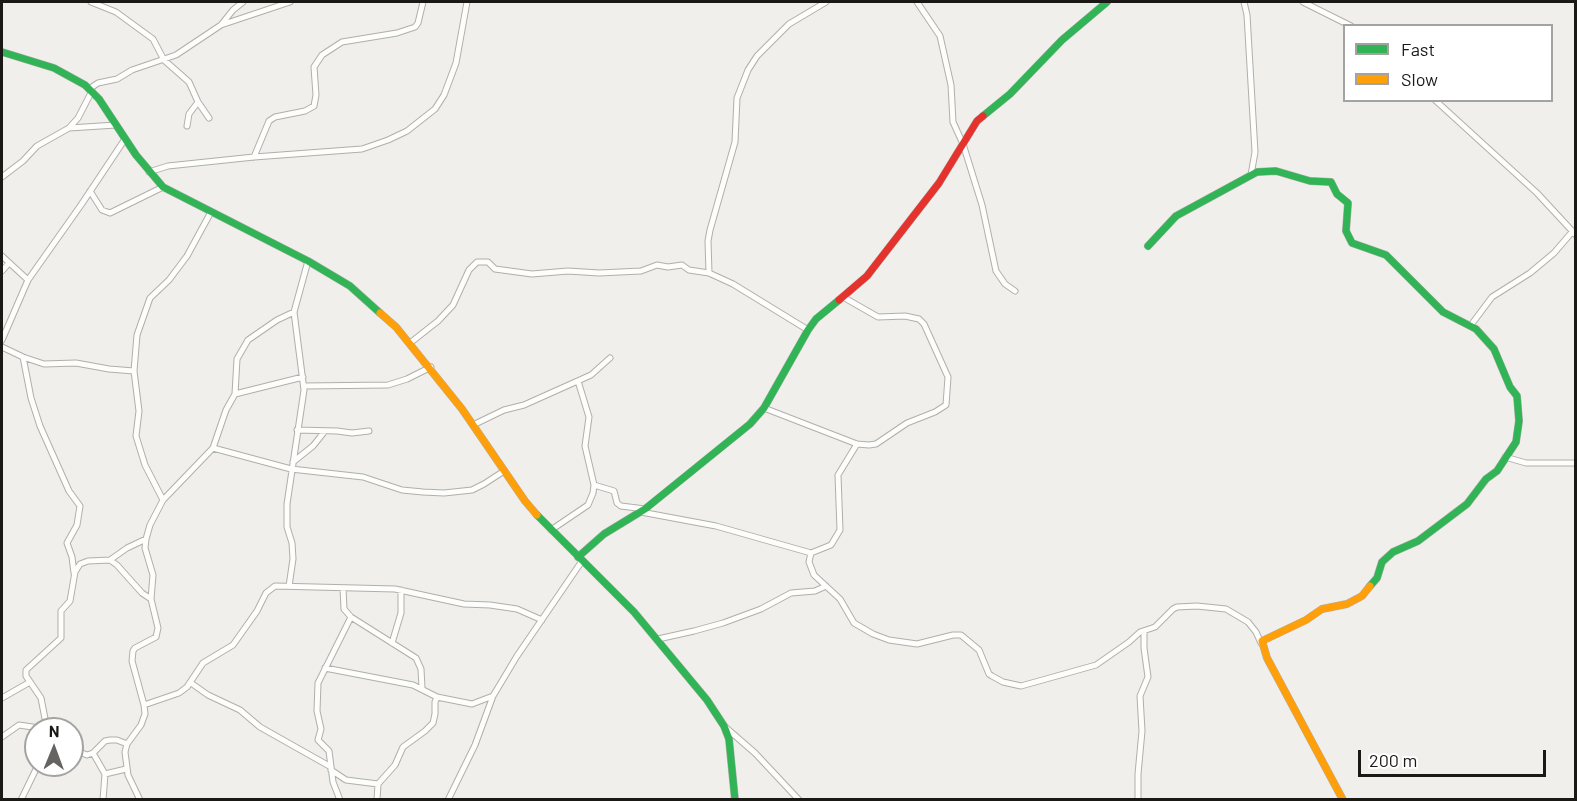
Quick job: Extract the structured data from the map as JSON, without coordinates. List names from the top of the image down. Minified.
{"legend":["Fast","Slow"],"scale_bar":"200 m","north":"top"}
